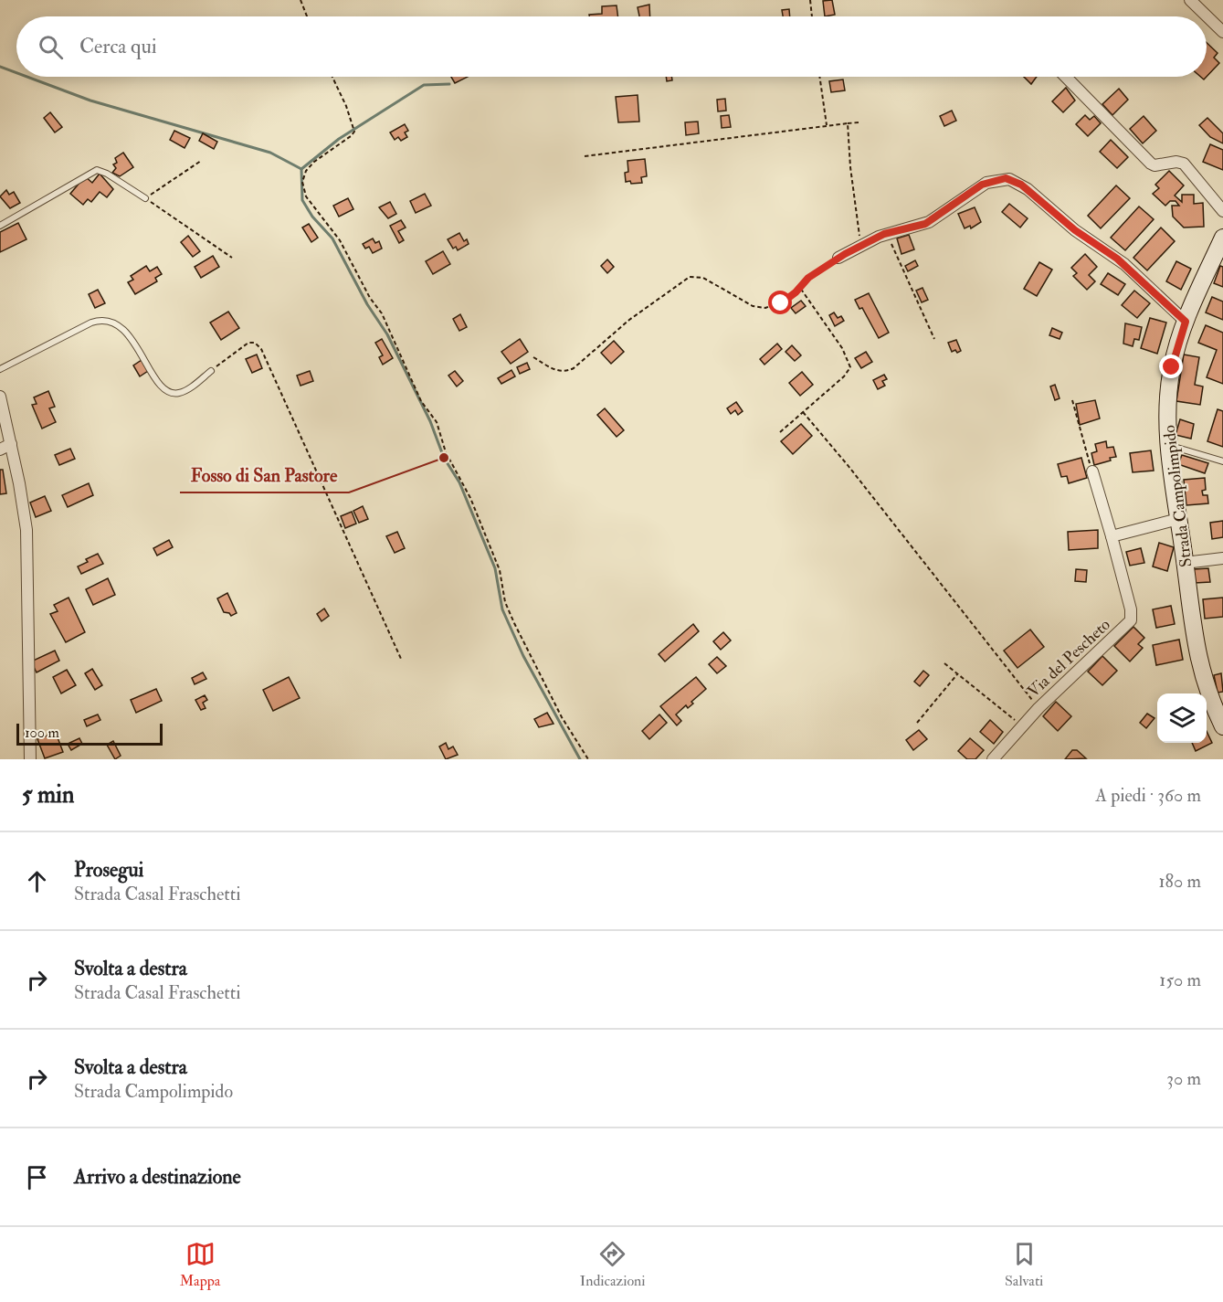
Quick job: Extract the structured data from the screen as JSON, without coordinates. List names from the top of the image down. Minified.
{"streets":{"street":["Strada Campolimpido","Via del Pescheto"]},"places":["Fosso di San Pastore"],"scale_bar":"100 m","page":{"search":"Cerca qui","scale":"100 m","heading":["5 min","A piedi · 360 m"],"list":[["Prosegui","Strada Casal Fraschetti","180 m"],["Svolta a destra","Strada Casal Fraschetti","150 m"],["Svolta a destra","Strada Campolimpido","30 m"],"Arrivo a destinazione"],"nav":["Mappa","Indicazioni","Salvati"]}}
